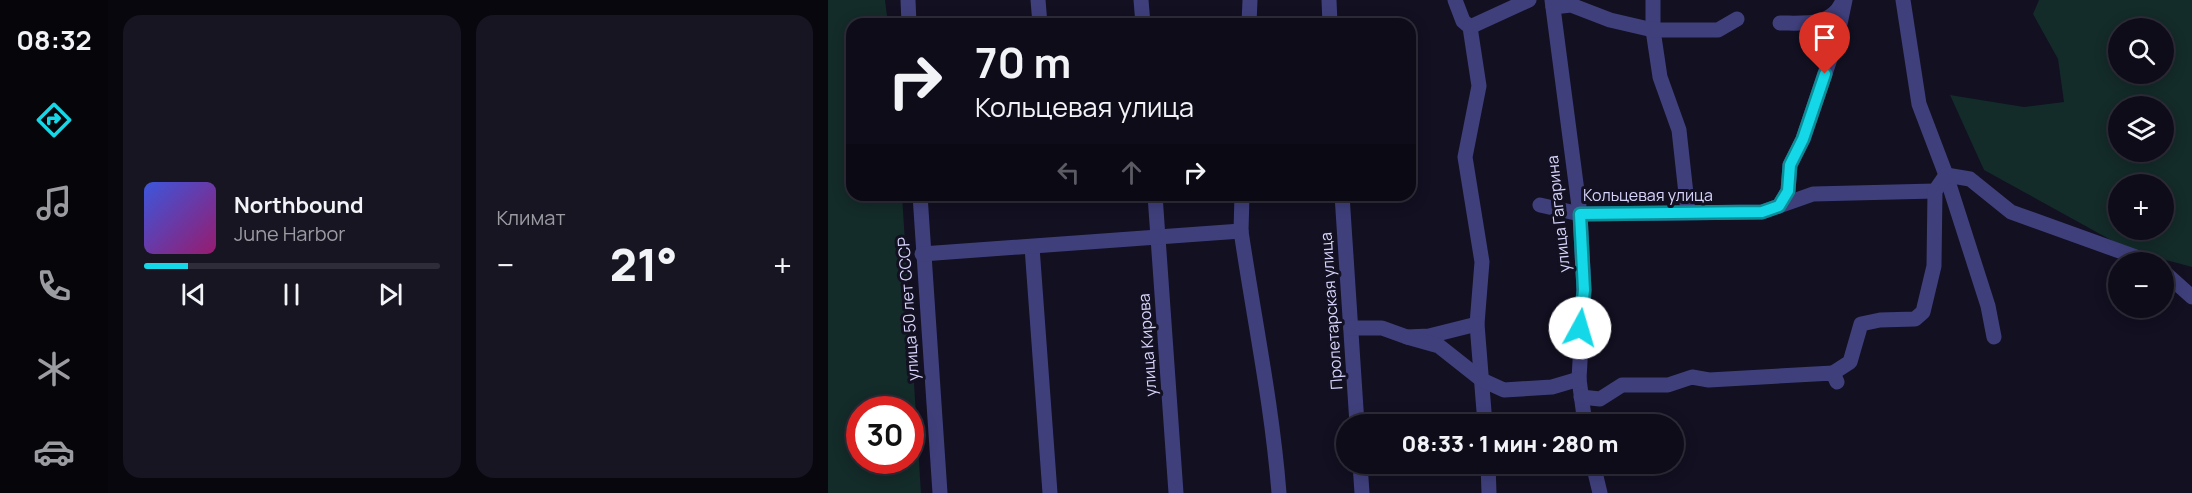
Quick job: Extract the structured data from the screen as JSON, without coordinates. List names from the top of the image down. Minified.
{"streets":{"street":["Кольцевая улица","улица Гагарина","улица 50 лет СССР","Пролетарская улица","улица Кирова"]},"crossings":[["Кольцевая улица","улица Гагарина"]],"page":{"tabs":"08:32","tile":"Климат","map_buttons":["+","−"],"turn":["70 m","Кольцевая улица"],"song":["Northbound","June Harbor"],"heat":["−","21°","+"],"limit":"30","trip":"08:33 · 1 мин · 280 m"}}
